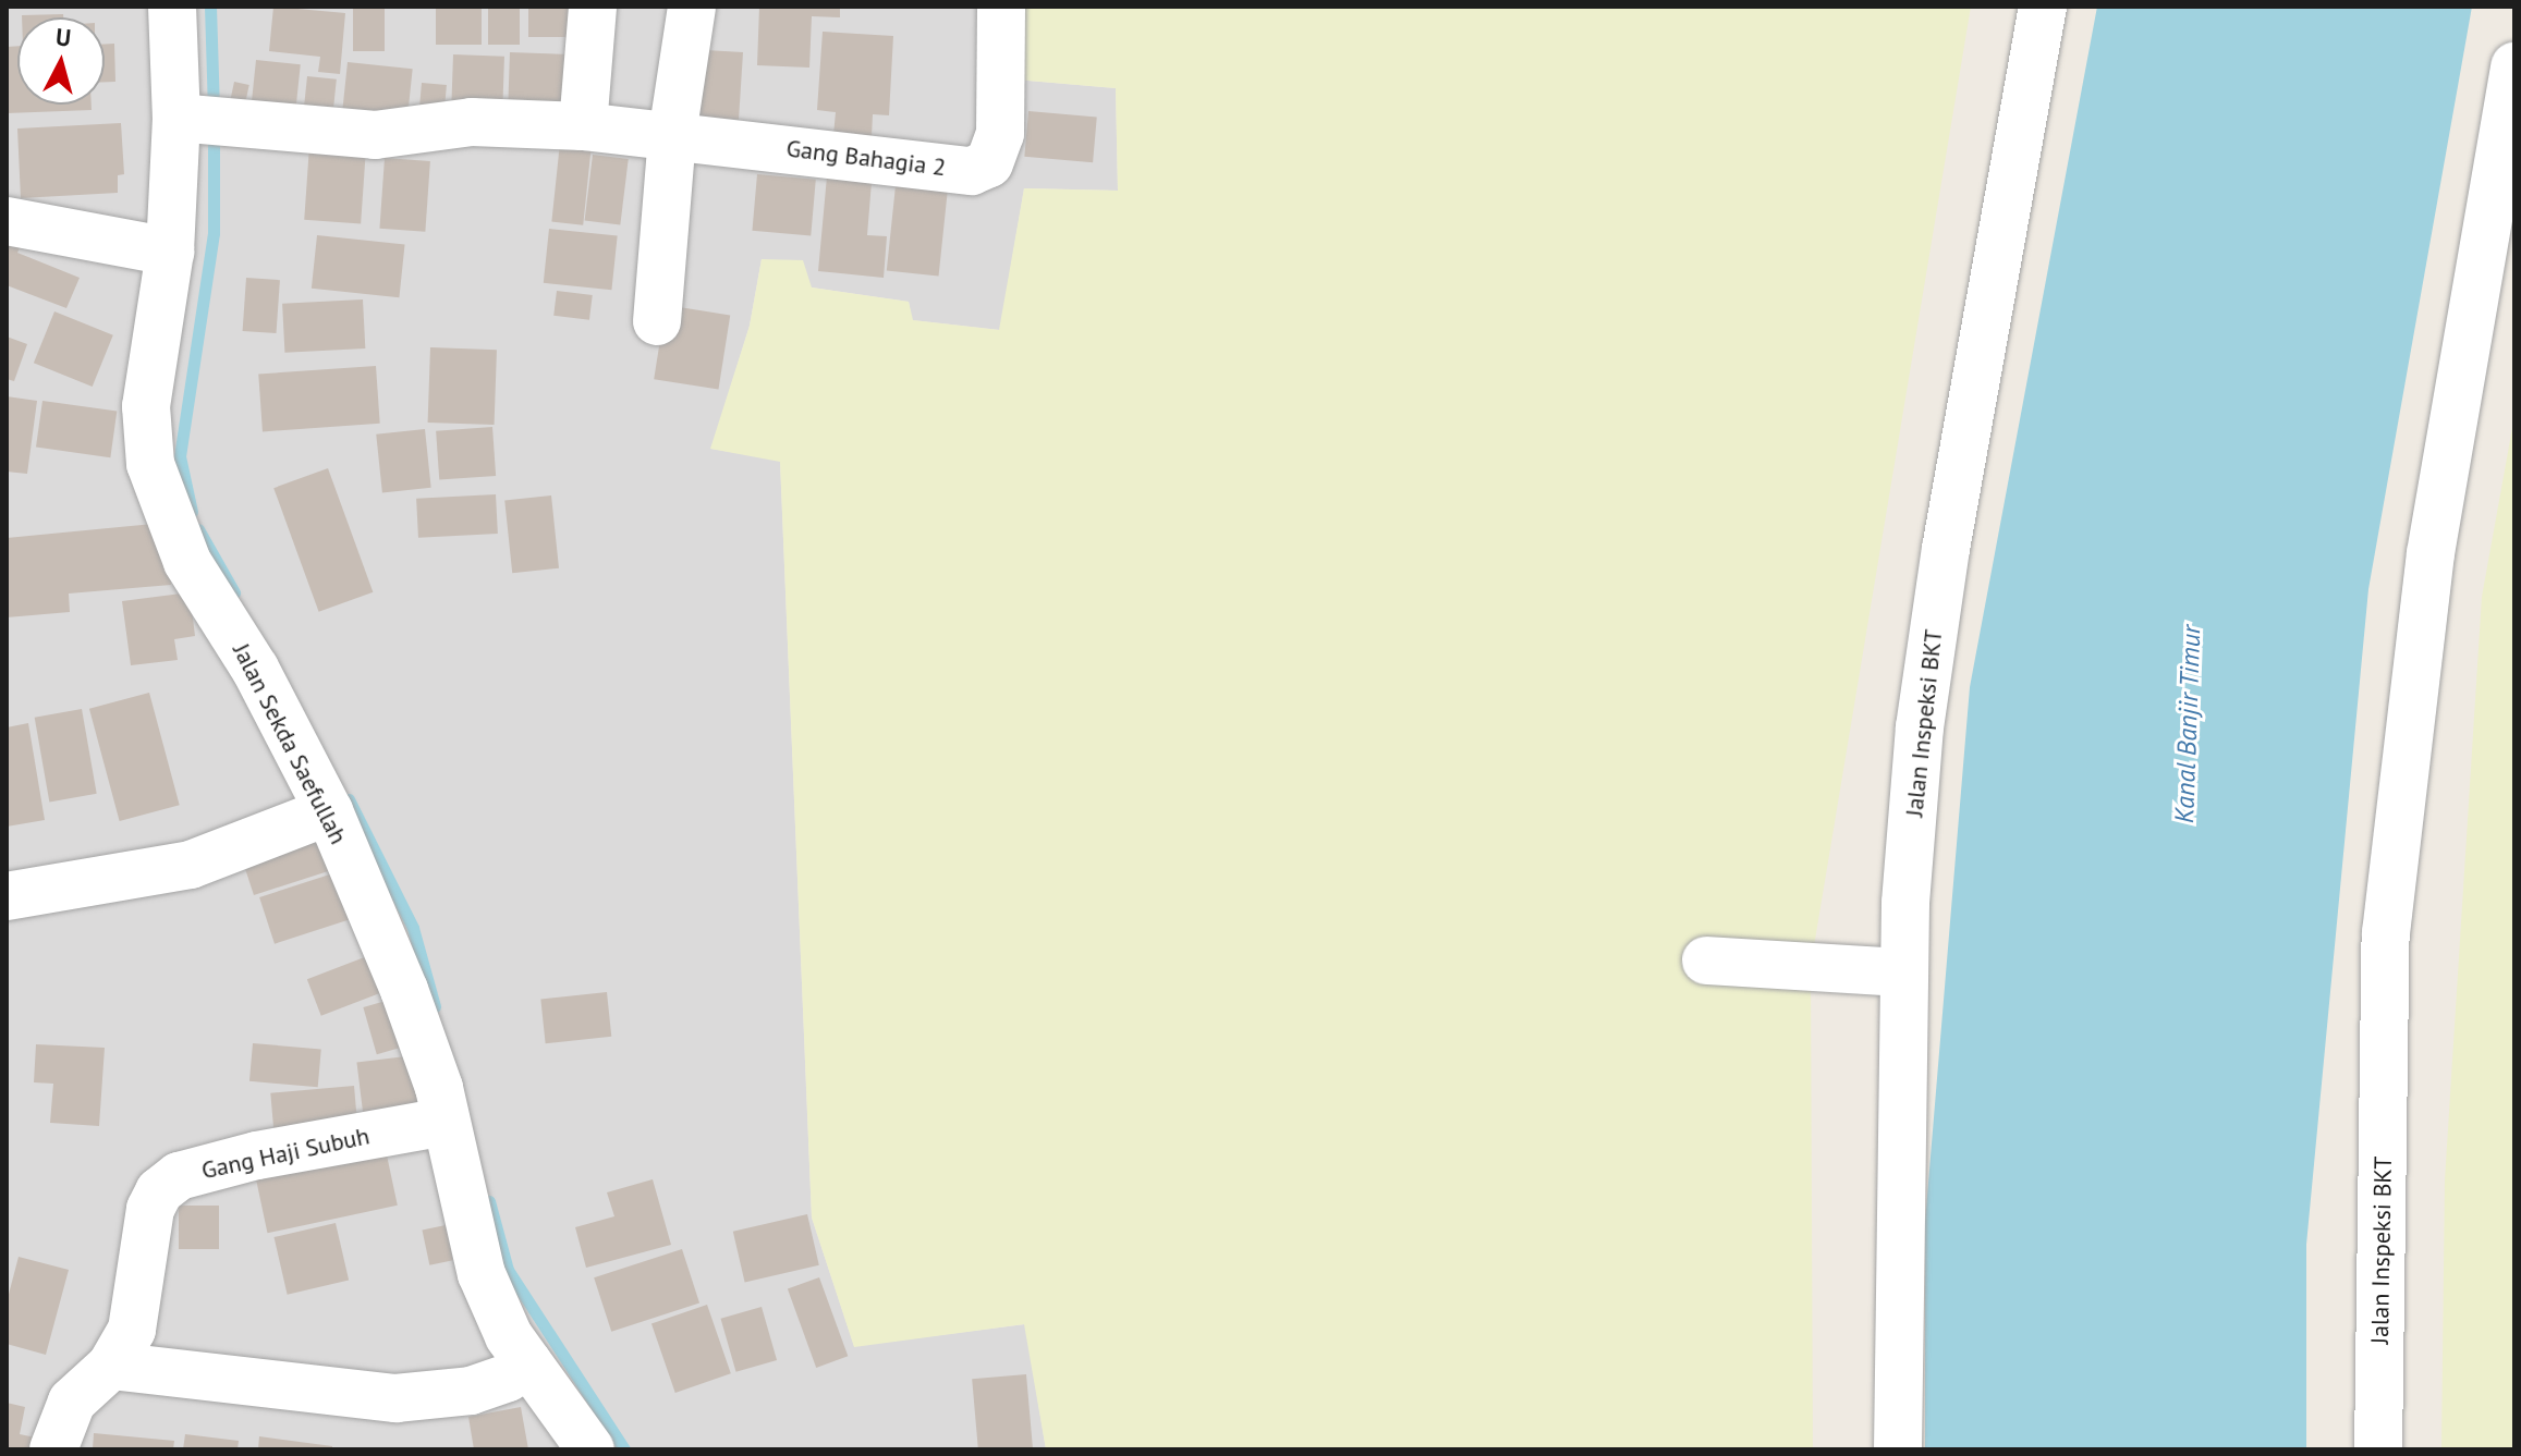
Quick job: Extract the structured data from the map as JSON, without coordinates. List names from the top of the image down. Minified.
{"streets":{"street":["Gang Bahagia 2","Jalan Inspeksi BKT","Jalan Sekda Saefullah","Gang Haji Subuh"]},"crossings":[["Gang Bahagia 2","Jalan Sekda Saefullah"],["Jalan Sekda Saefullah","Gang Haji Subuh"]],"water":["Kanal Banjir Timur"],"north":"top"}
